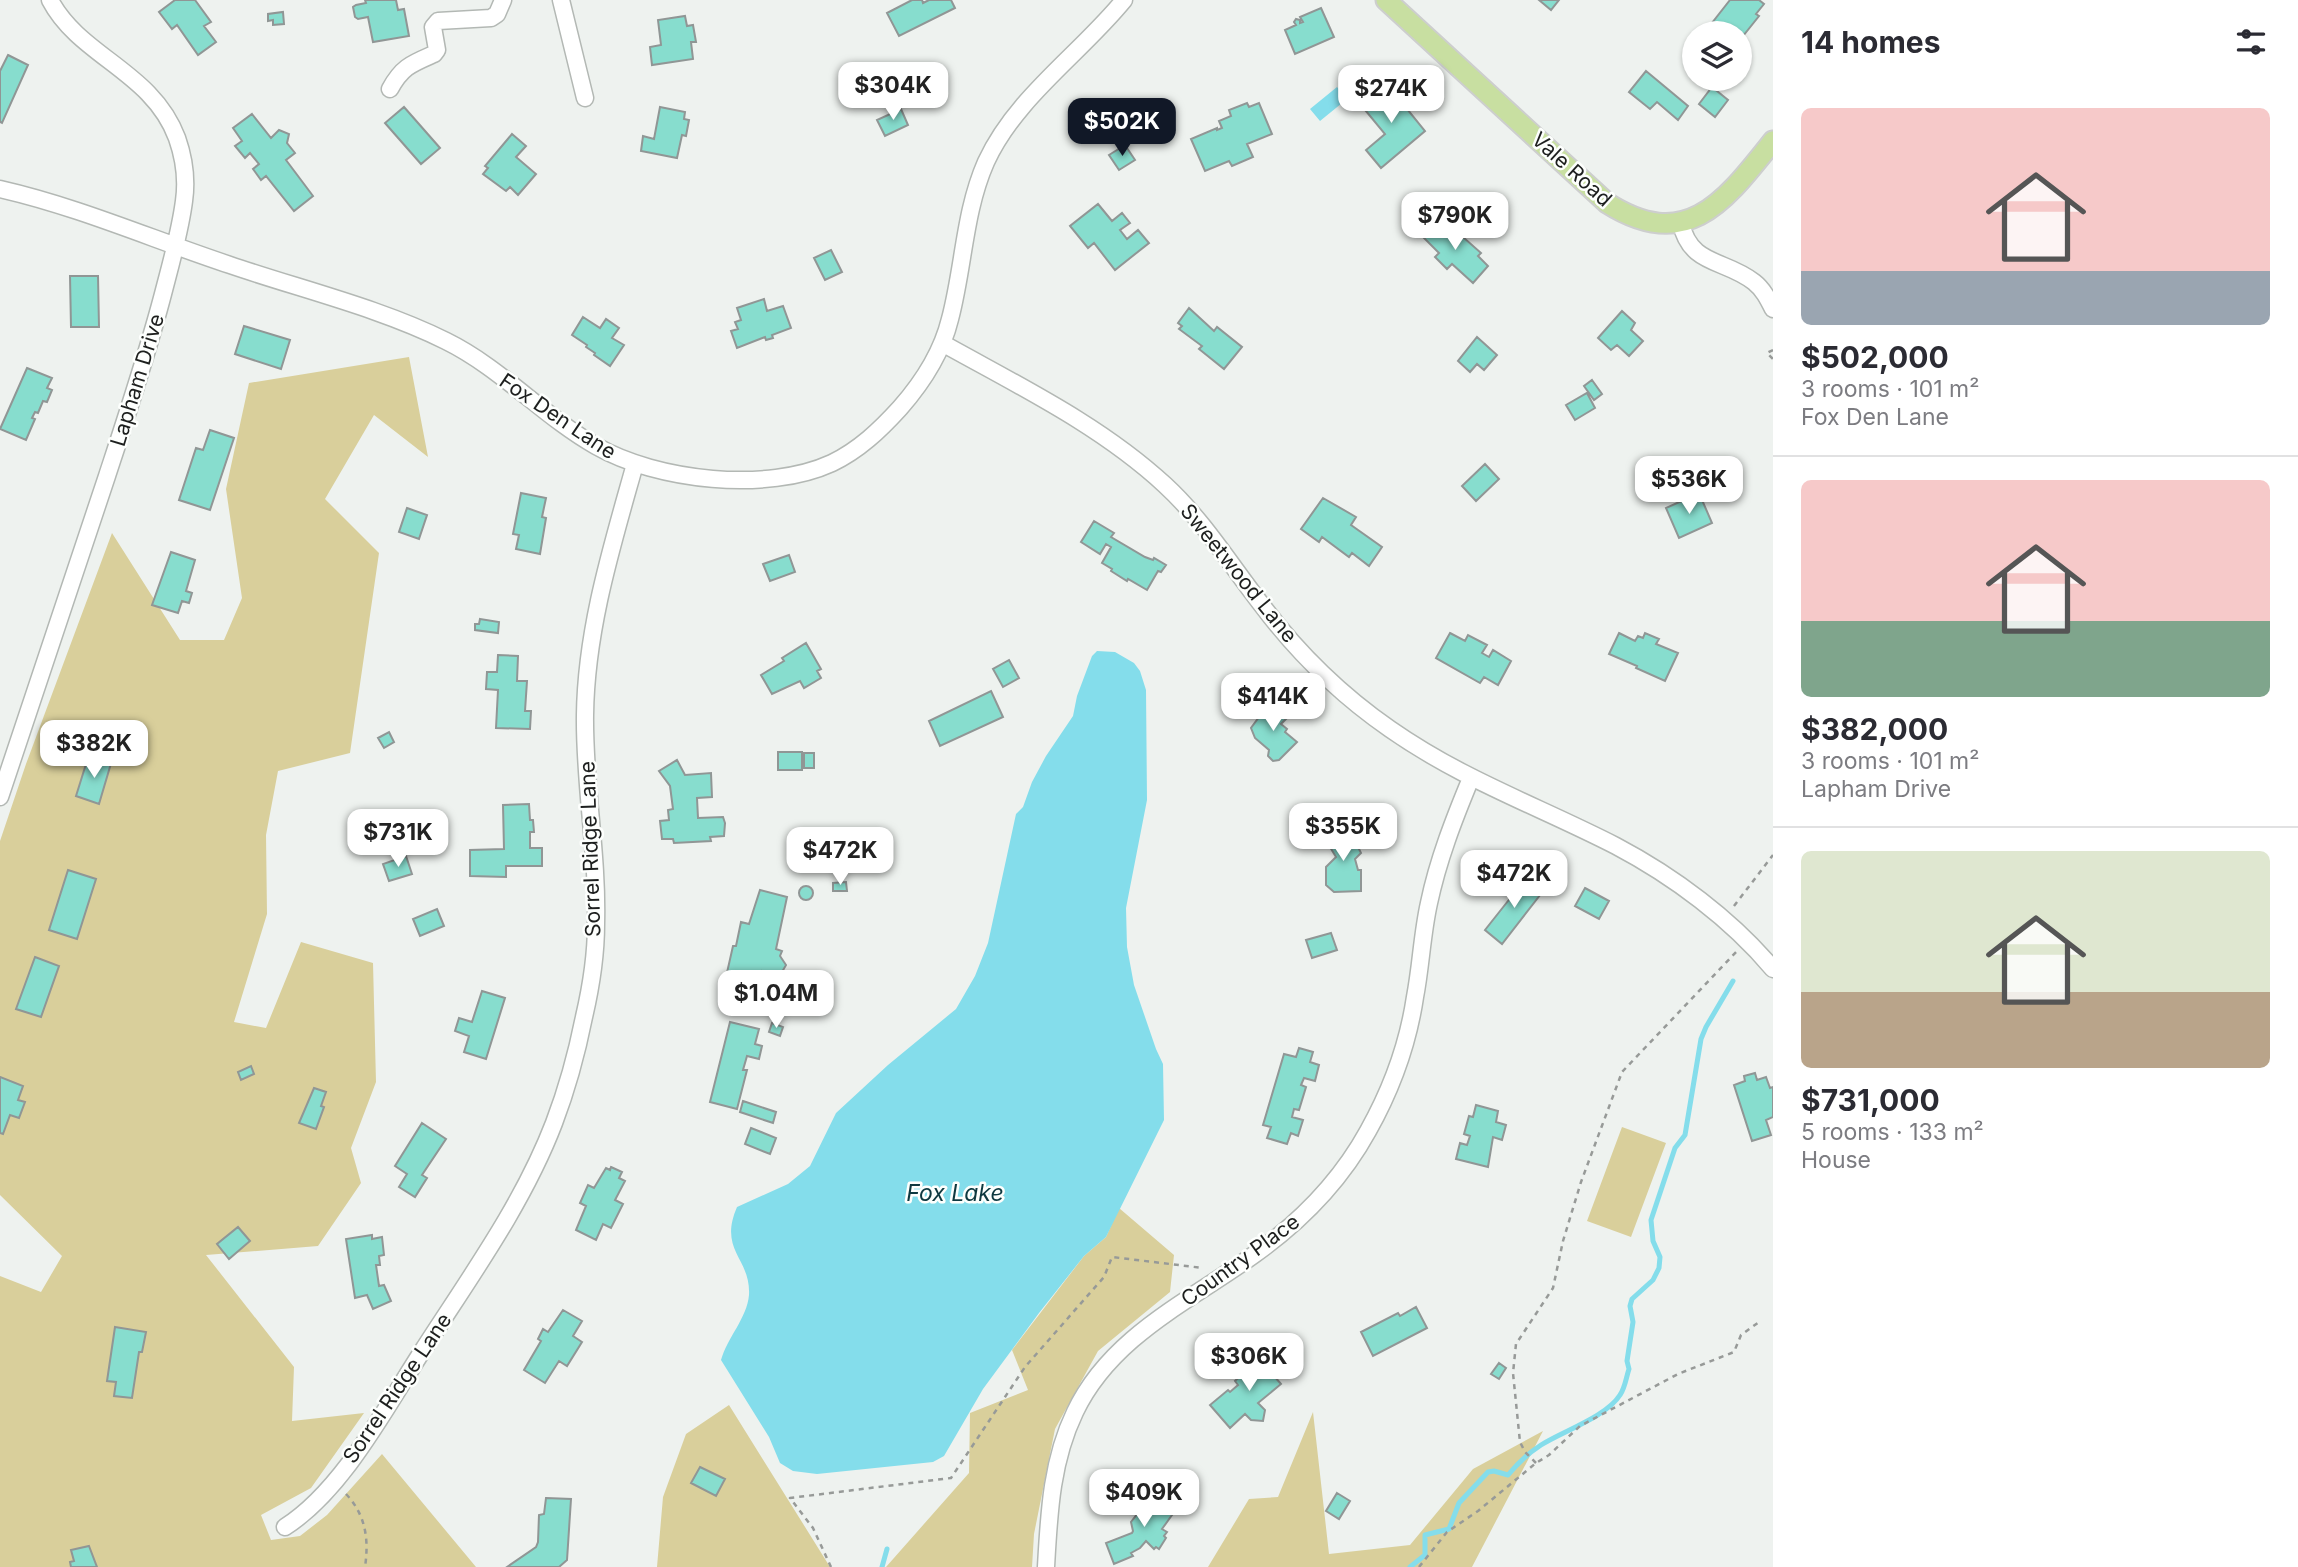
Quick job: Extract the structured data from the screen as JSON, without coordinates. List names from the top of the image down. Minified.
{"streets":{"main road":["Vale Road"],"street":["Lapham Drive","Fox Den Lane","Sweetwood Lane","Sorrel Ridge Lane","Country Place"]},"crossings":[["Lapham Drive","Fox Den Lane"],["Fox Den Lane","Sweetwood Lane"],["Fox Den Lane","Sorrel Ridge Lane"],["Sweetwood Lane","Country Place"]],"water":["Fox Lake"],"page":{"heading":"14 homes","price":["$304K","$274K","$502K","$790K","$536K","$414K","$382K","$355K","$731K","$472K","$472K","$1.04M","$306K","$409K"],"list":[{"name":"$502,000","note":"3 rooms · 101 m² · Fox Den Lane"},{"name":"$382,000","note":"3 rooms · 101 m² · Lapham Drive"},{"name":"$731,000","note":"5 rooms · 133 m² · House"}]}}
